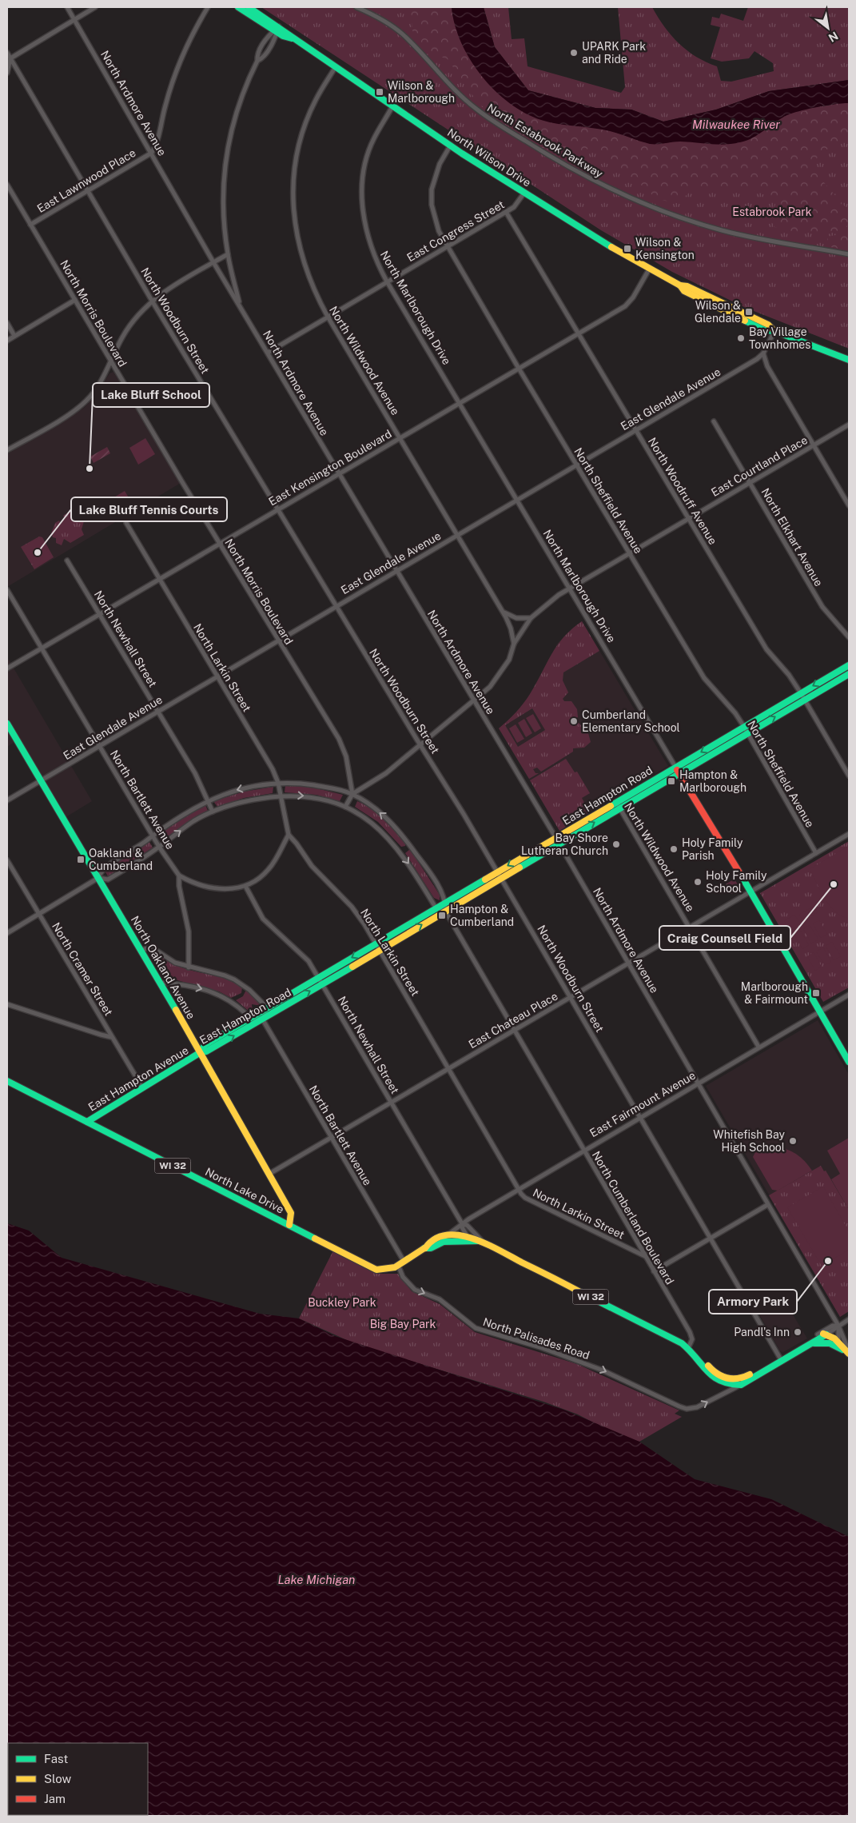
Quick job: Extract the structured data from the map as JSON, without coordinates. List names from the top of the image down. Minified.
{"streets":{"main road":["North Wilson Drive","North Marlborough Drive","East Hampton Road","North Oakland Avenue","East Hampton Avenue","WI 32","North Lake Drive"],"street":["North Ardmore Avenue","North Estabrook Parkway","East Lawnwood Place","East Congress Street","North Morris Boulevard","North Woodburn Street","North Wildwood Avenue","East Glendale Avenue","East Courtland Place","East Kensington Boulevard","North Woodruff Avenue","North Sheffield Avenue","North Elkhart Avenue","North Newhall Street","North Larkin Street","North Bartlett Avenue","North Cramer Street","East Chateau Place","East Fairmount Avenue","North Cumberland Boulevard","North Palisades Road"]},"crossings":[["North Ardmore Avenue","East Lawnwood Place"],["North Ardmore Avenue","East Congress Street"],["North Ardmore Avenue","East Glendale Avenue"],["North Ardmore Avenue","East Courtland Place"],["North Ardmore Avenue","East Kensington Boulevard"],["North Ardmore Avenue","East Hampton Road"],["North Ardmore Avenue","East Chateau Place"],["North Ardmore Avenue","East Fairmount Avenue"],["North Wilson Drive","East Congress Street"],["North Wilson Drive","North Marlborough Drive"],["North Wilson Drive","North Wildwood Avenue"],["North Wilson Drive","East Glendale Avenue"],["North Wilson Drive","East Kensington Boulevard"],["North Wilson Drive","North Sheffield Avenue"],["East Lawnwood Place","North Morris Boulevard"],["East Lawnwood Place","North Woodburn Street"],["East Congress Street","North Marlborough Drive"],["East Congress Street","North Wildwood Avenue"],["East Congress Street","North Woodruff Avenue"],["East Congress Street","North Sheffield Avenue"],["North Marlborough Drive","East Glendale Avenue"],["North Marlborough Drive","East Courtland Place"],["North Marlborough Drive","East Kensington Boulevard"],["North Marlborough Drive","East Hampton Road"],["North Marlborough Drive","East Chateau Place"],["North Marlborough Drive","East Fairmount Avenue"],["North Morris Boulevard","East Glendale Avenue"],["North Morris Boulevard","East Courtland Place"],["North Morris Boulevard","East Kensington Boulevard"],["North Woodburn Street","East Glendale Avenue"],["North Woodburn Street","East Courtland Place"],["North Woodburn Street","East Kensington Boulevard"],["North Woodburn Street","East Hampton Road"],["North Woodburn Street","East Chateau Place"],["North Woodburn Street","East Fairmount Avenue"],["North Wildwood Avenue","East Glendale Avenue"],["North Wildwood Avenue","East Courtland Place"],["North Wildwood Avenue","East Kensington Boulevard"],["North Wildwood Avenue","East Hampton Road"],["North Wildwood Avenue","East Chateau Place"],["North Wildwood Avenue","East Fairmount Avenue"],["East Glendale Avenue","North Woodruff Avenue"],["East Glendale Avenue","North Sheffield Avenue"],["East Glendale Avenue","North Newhall Street"],["East Glendale Avenue","North Larkin Street"],["East Glendale Avenue","North Bartlett Avenue"],["East Glendale Avenue","North Oakland Avenue"],["East Courtland Place","North Woodruff Avenue"],["East Courtland Place","North Sheffield Avenue"],["East Courtland Place","North Elkhart Avenue"],["East Kensington Boulevard","North Woodruff Avenue"],["East Kensington Boulevard","North Sheffield Avenue"],["East Kensington Boulevard","North Newhall Street"],["East Kensington Boulevard","North Larkin Street"],["East Kensington Boulevard","North Bartlett Avenue"],["North Woodruff Avenue","East Hampton Road"],["North Sheffield Avenue","East Hampton Road"],["North Sheffield Avenue","East Chateau Place"],["North Newhall Street","East Hampton Road"],["North Newhall Street","East Chateau Place"],["North Newhall Street","East Fairmount Avenue"],["North Newhall Street","WI 32"],["North Larkin Street","East Hampton Road"],["North Larkin Street","East Chateau Place"],["North Larkin Street","East Fairmount Avenue"],["North Larkin Street","North Cumberland Boulevard"],["East Hampton Road","North Bartlett Avenue"],["East Hampton Road","North Oakland Avenue"],["East Hampton Road","East Hampton Avenue"],["East Hampton Road","North Cumberland Boulevard"],["North Bartlett Avenue","East Chateau Place"],["North Bartlett Avenue","WI 32"],["North Oakland Avenue","East Chateau Place"],["North Oakland Avenue","East Hampton Avenue"],["North Oakland Avenue","North Lake Drive"],["North Cramer Street","East Hampton Avenue"],["East Chateau Place","North Cumberland Boulevard"],["East Hampton Avenue","North Lake Drive"],["East Fairmount Avenue","WI 32"],["East Fairmount Avenue","North Cumberland Boulevard"],["WI 32","North Lake Drive"],["WI 32","North Cumberland Boulevard"],["WI 32","North Palisades Road"],["North Lake Drive","North Palisades Road"]],"one_way":["North Palisades Road"],"water":["Milwaukee River","Lake Michigan"],"parks":["Estabrook Park","Buckley Park","Big Bay Park"],"places":{"other":["UPARK Park and Ride","Bay Village Townhomes","Lake Bluff School","Lake Bluff Tennis Courts","Cumberland Elementary School","Bay Shore Lutheran Church","Holy Family Parish","Holy Family School","Craig Counsell Field","Whitefish Bay High School","Armory Park","Pandl's Inn"],"transit":["Wilson & Marlborough","Wilson & Kensington","Wilson & Glendale","Hampton & Marlborough","Oakland & Cumberland","Hampton & Cumberland","Marlborough & Fairmount"]},"legend":["Fast","Slow","Jam"],"north":"bottom right"}
